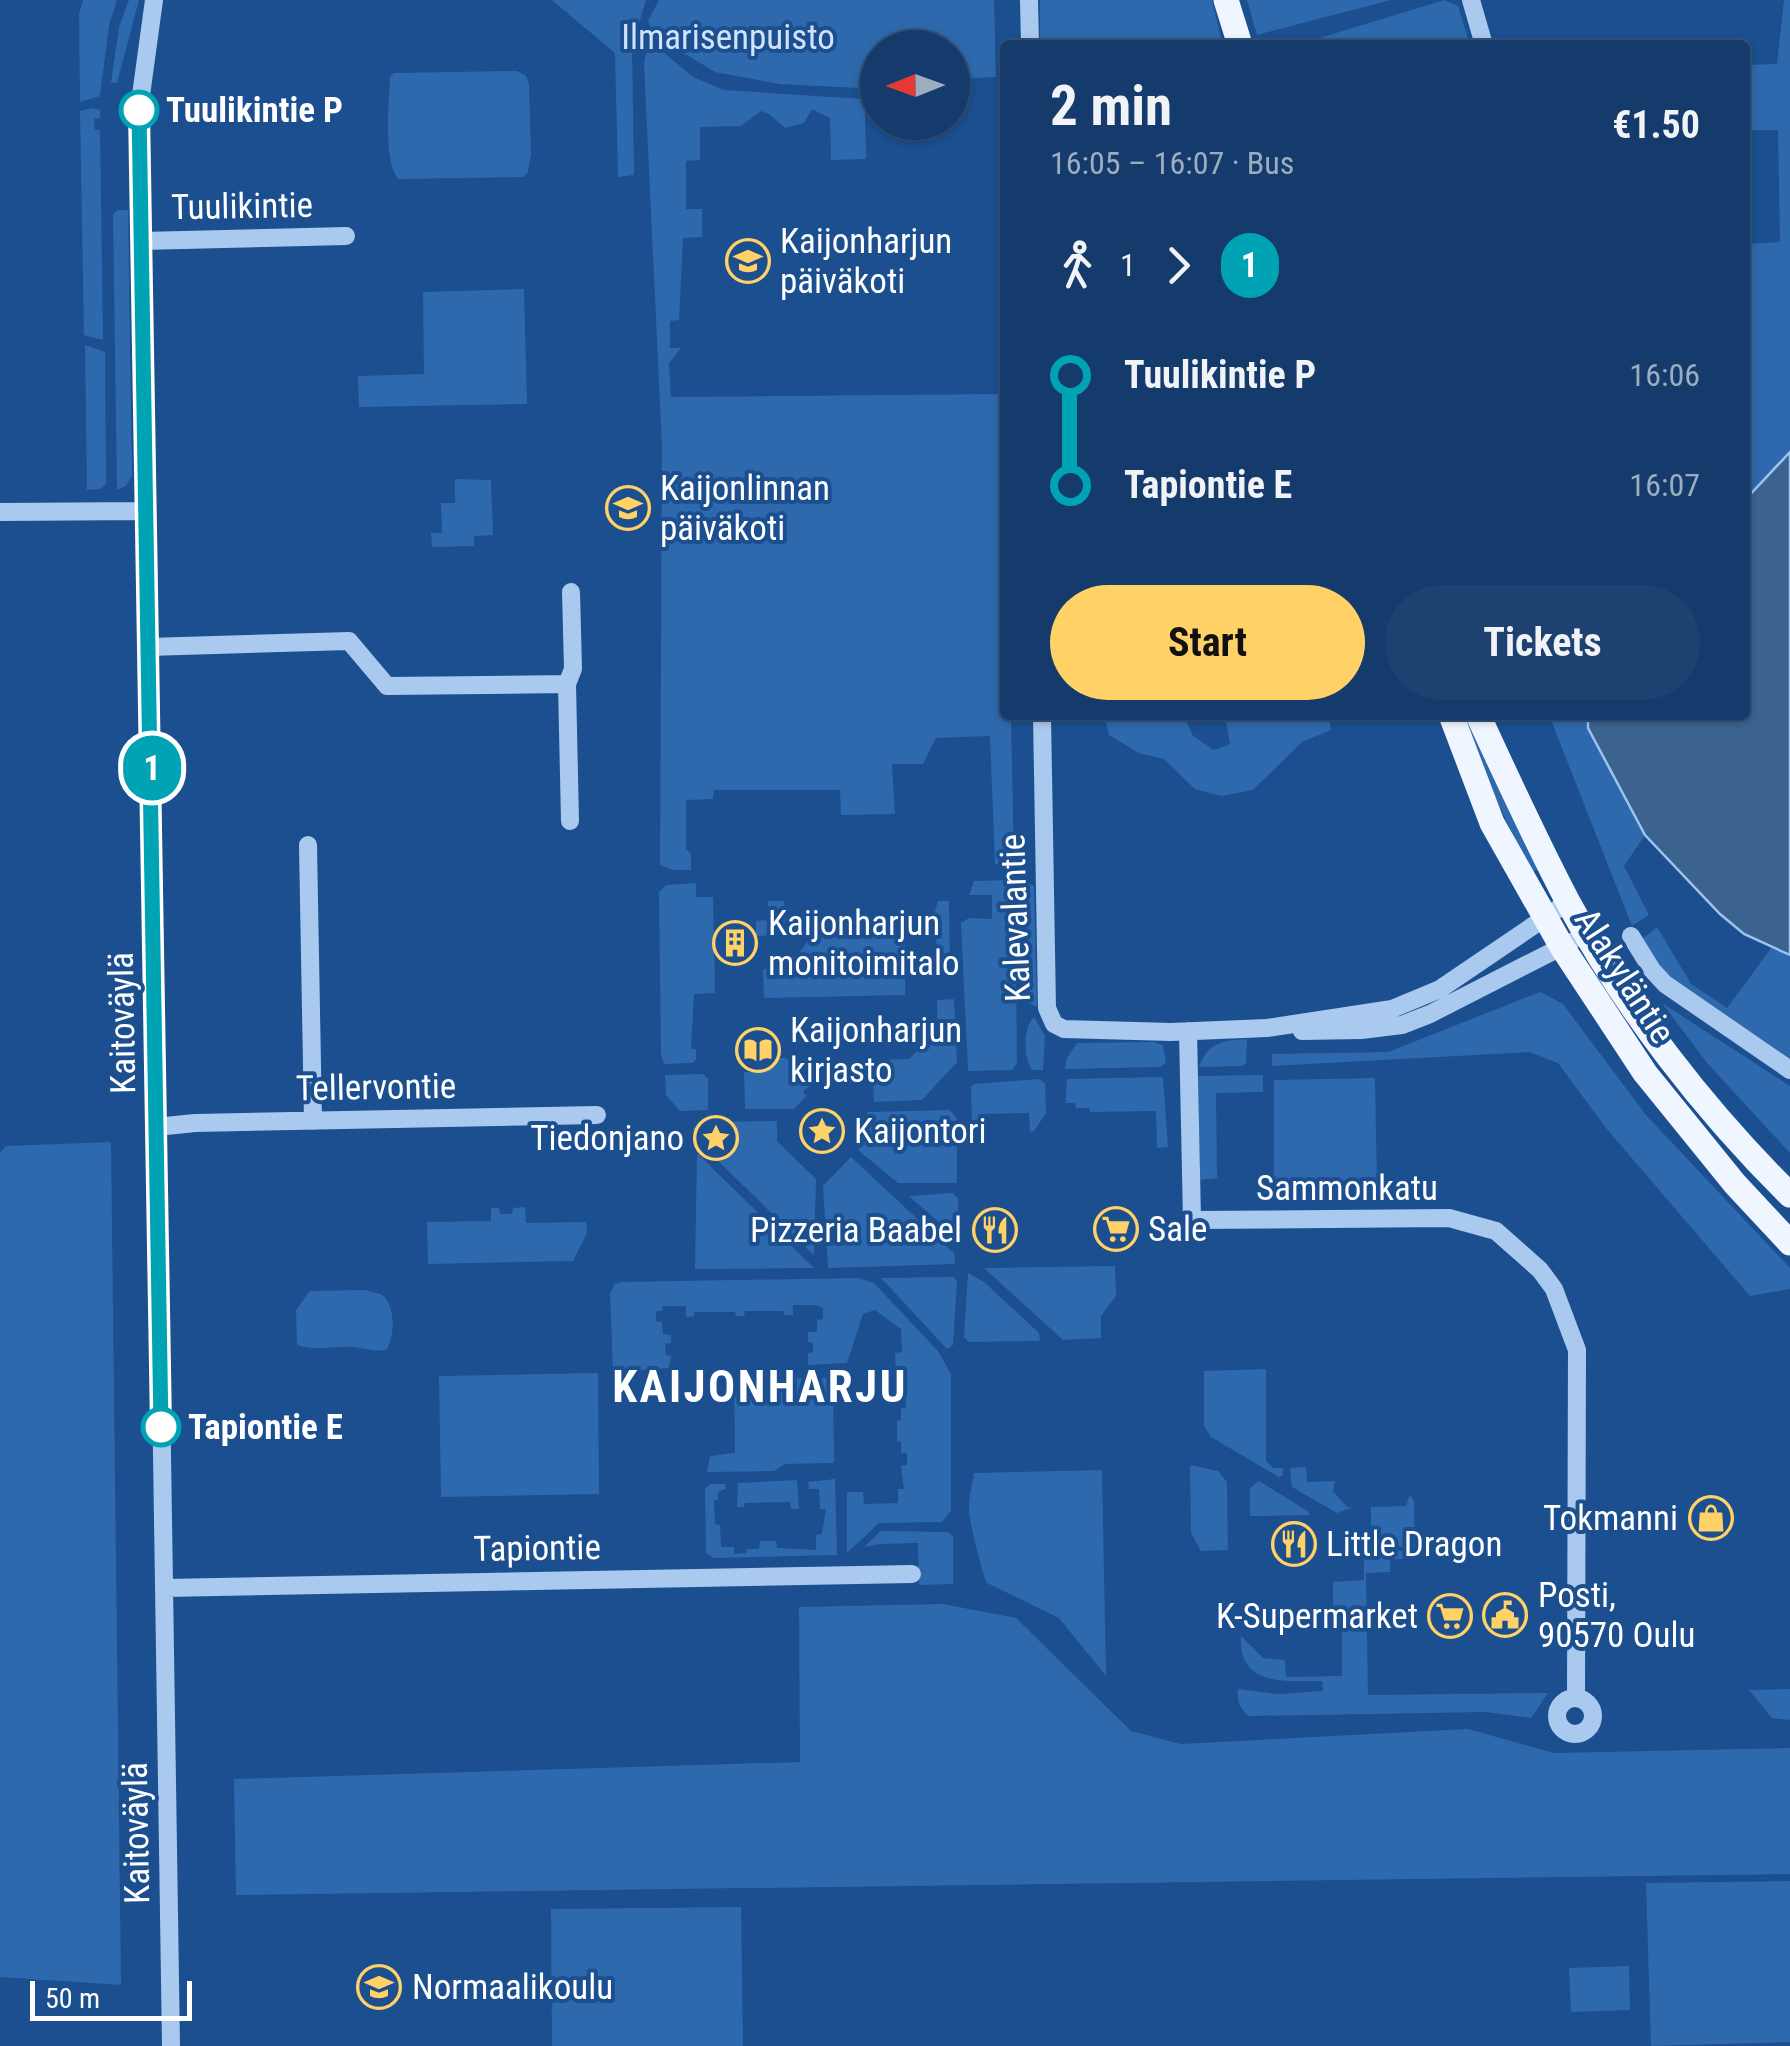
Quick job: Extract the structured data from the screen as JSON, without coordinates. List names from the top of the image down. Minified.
{"streets":{"main road":["Alakyläntie"],"street":["Tuulikintie","Kalevalantie","Kaitoväylä","Tellervontie","Sammonkatu","Tapiontie"]},"crossings":[["Tuulikintie","Kaitoväylä"],["Kalevalantie","Alakyläntie"],["Kalevalantie","Sammonkatu"],["Kaitoväylä","Tellervontie"],["Kaitoväylä","Tapiontie"]],"districts":["KAIJONHARJU"],"parks":["Ilmarisenpuisto"],"places":{"other":["Tuulikintie P","Tapiontie E"],"school or university":["Kaijonharjun päiväkoti","Kaijonlinnan päiväkoti","Normaalikoulu"],"building":["Kaijonharjun monitoimitalo"],"library":["Kaijonharjun kirjasto"],"place":["Kaijontori","Tiedonjano"],"supermarket":["Sale","K-Supermarket"],"restaurant":["Pizzeria Baabel","Little Dragon"],"shop":["Tokmanni"],"public building":["Posti, 90570 Oulu"]},"lines":["bus line 1"],"scale_bar":"50 m","north":"left","page":{"on_map":"1","heading":["2 min","16:05 – 16:07 · Bus","€1.50"],"legs":["1","1"],"list":[{"name":"Tuulikintie P","value":"16:06"},{"name":"Tapiontie E","value":"16:07"}],"buttons":["Start","Tickets"],"scale":"50 m"}}
